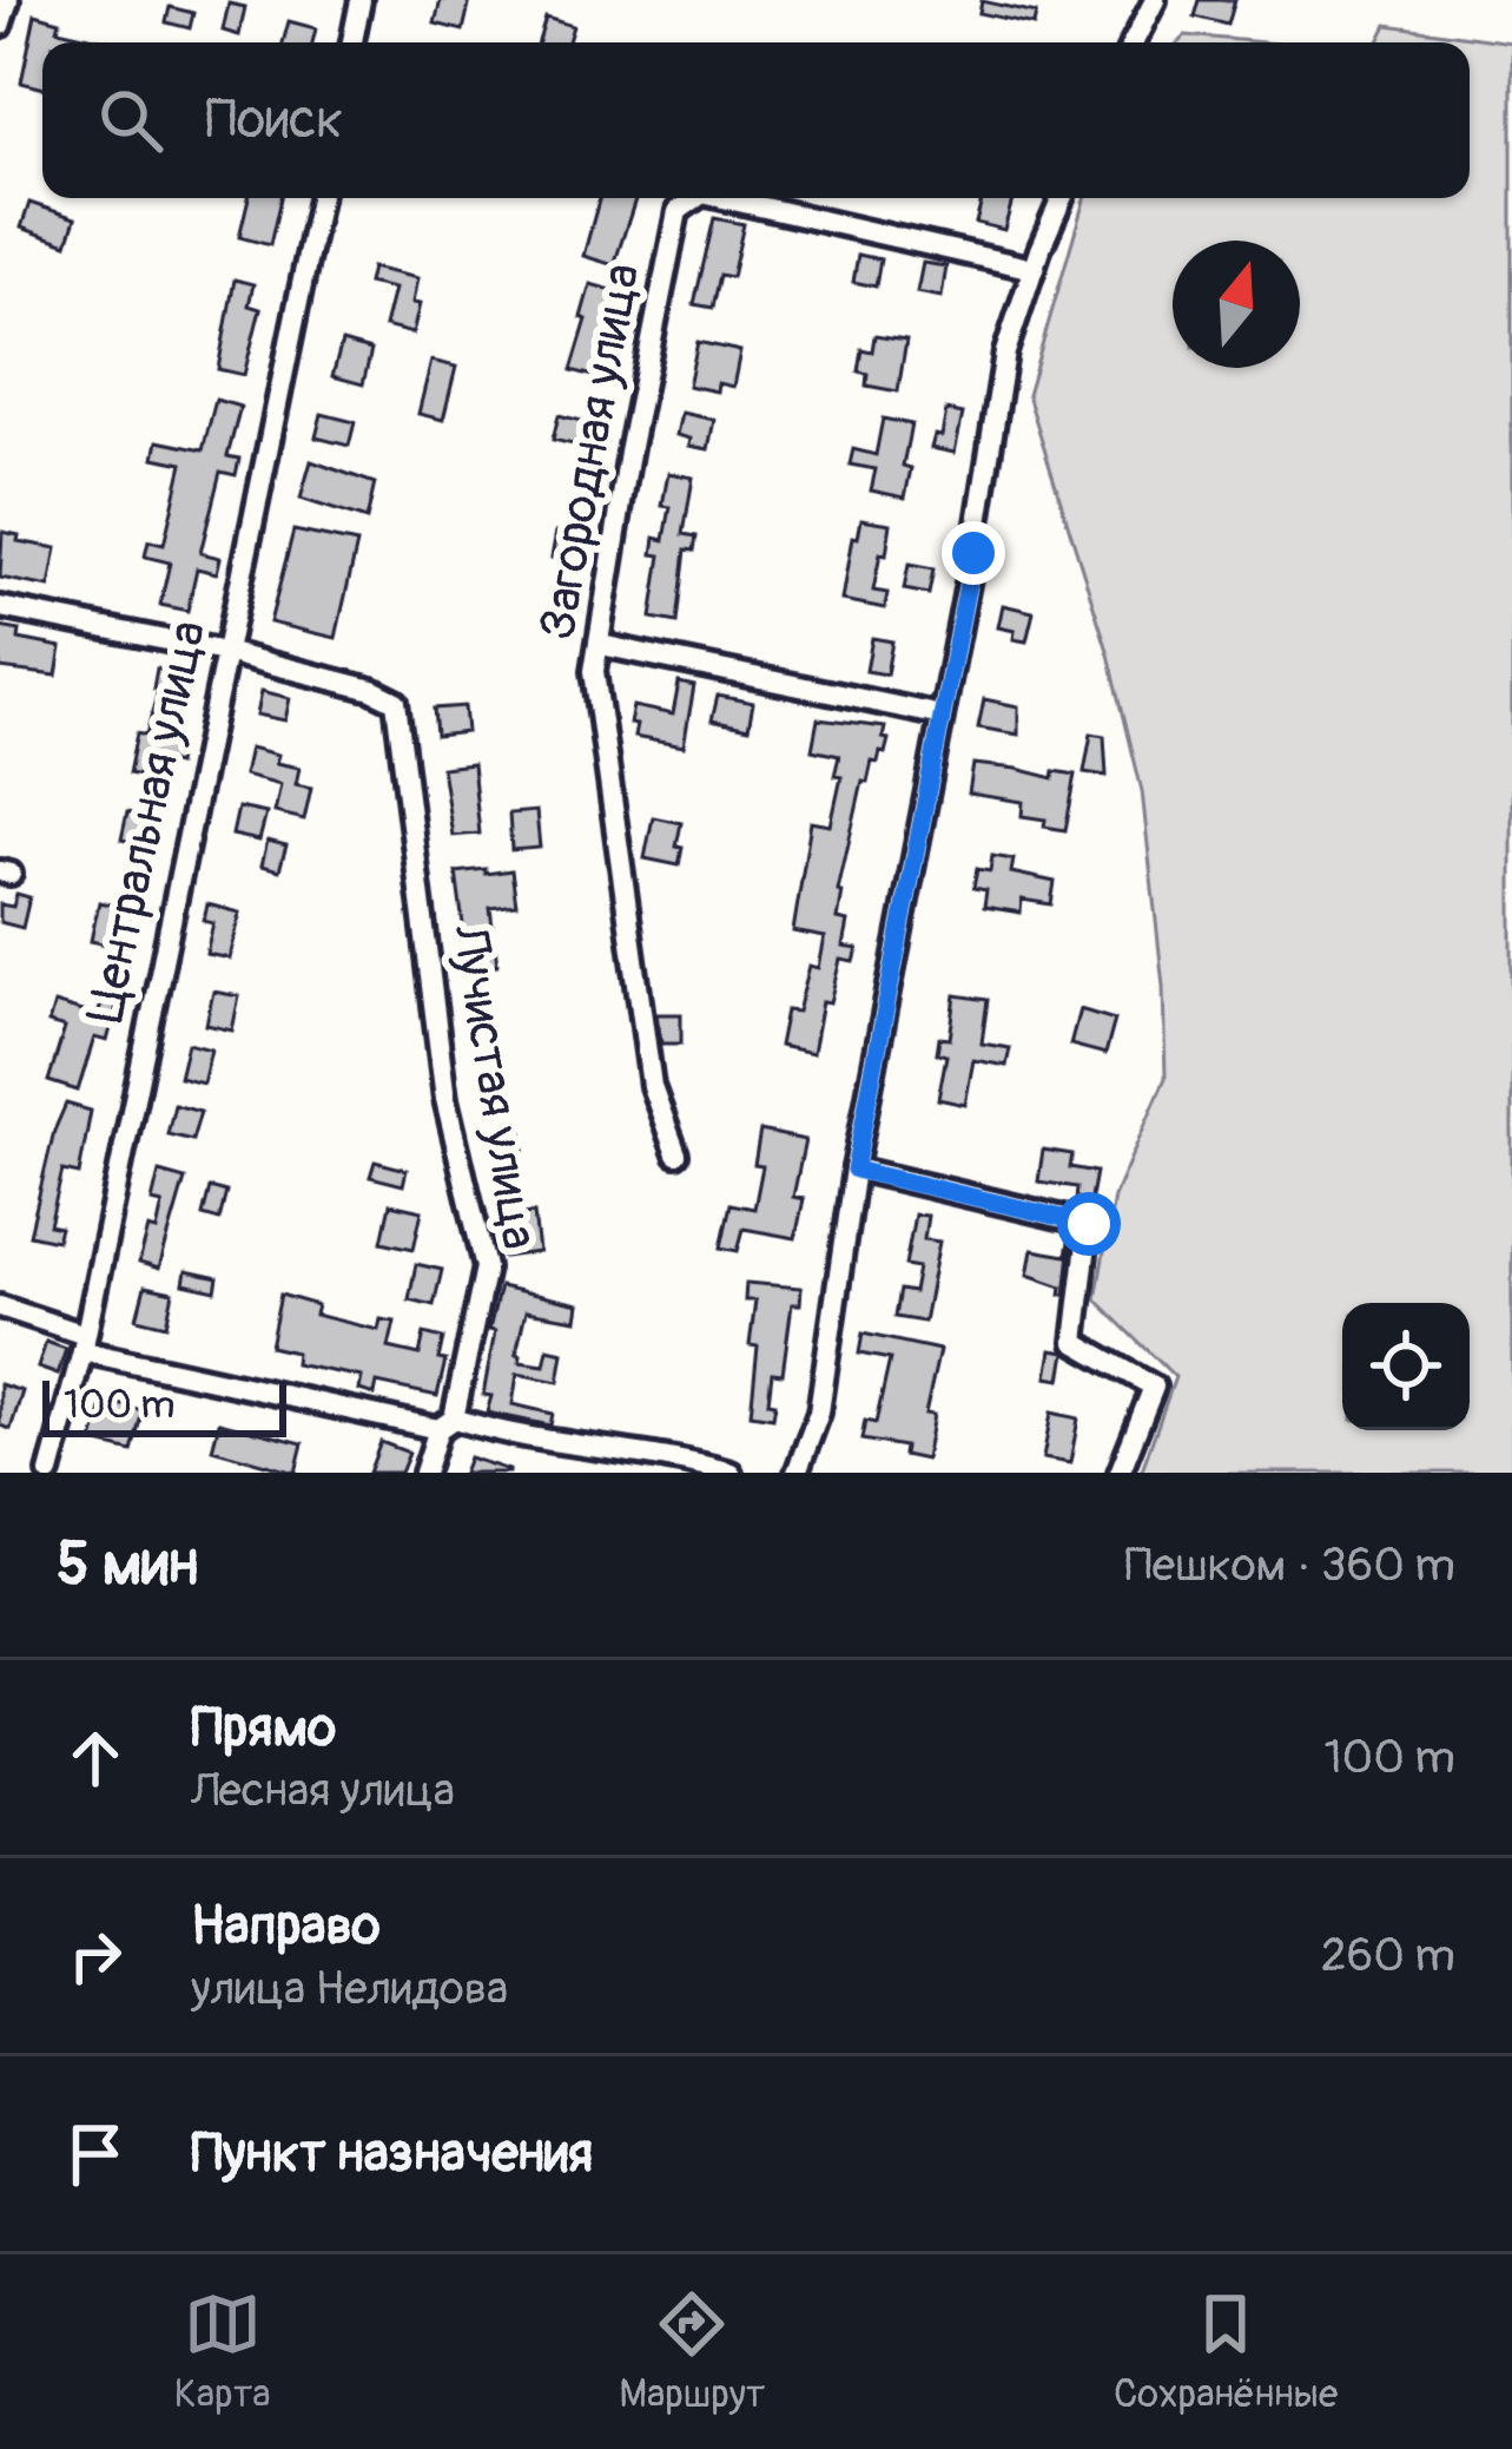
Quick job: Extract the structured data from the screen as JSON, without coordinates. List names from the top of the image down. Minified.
{"streets":{"street":["Загородная улица","Центральная улица","Лучистая улица"]},"crossings":[["Центральная улица","Лучистая улица"]],"scale_bar":"100 m","north":"top","page":{"search":"Поиск","scale":"100 m","heading":["5 мин","Пешком · 360 m"],"list":[["Прямо","Лесная улица","100 m"],["Направо","улица Нелидова","260 m"],"Пункт назначения"],"nav":["Карта","Маршрут","Сохранённые"]}}
